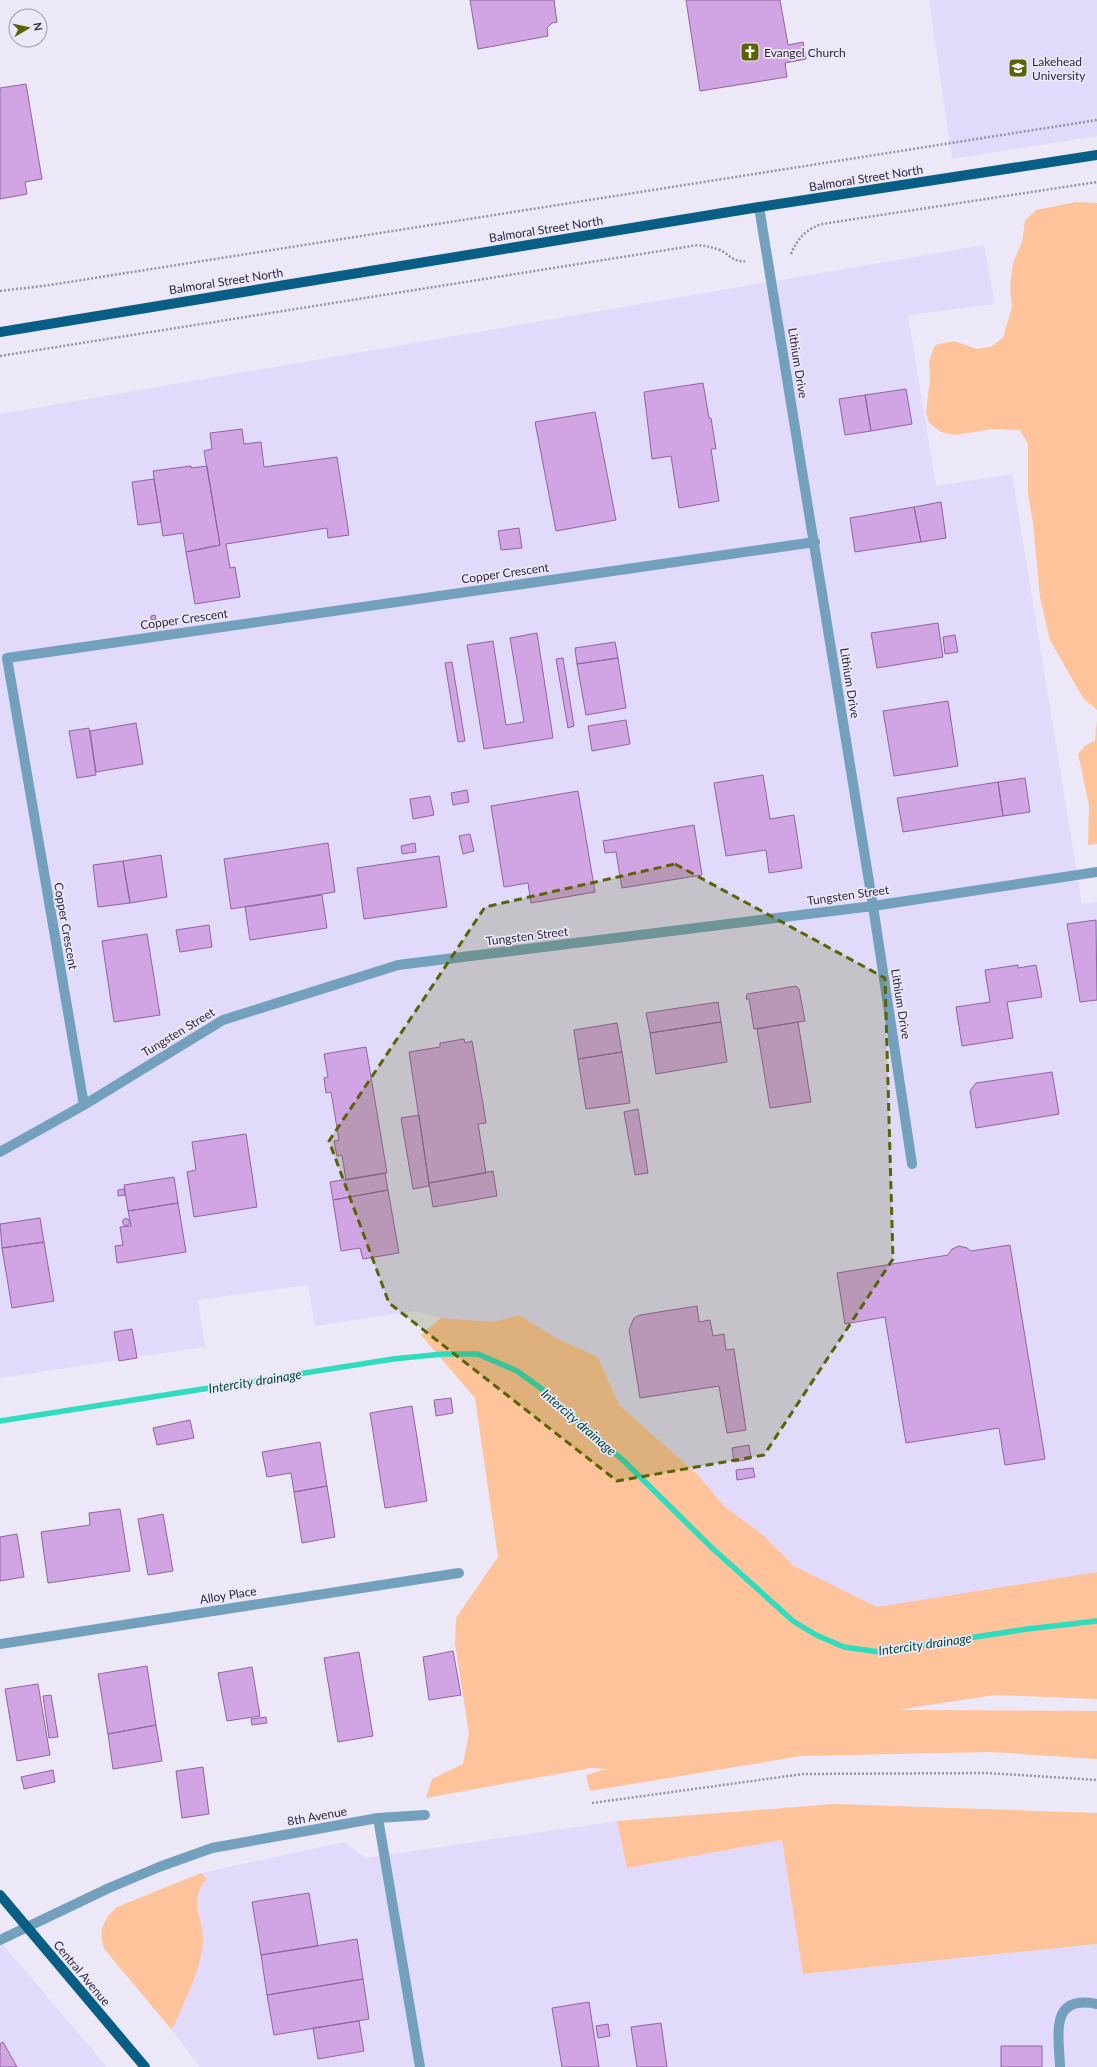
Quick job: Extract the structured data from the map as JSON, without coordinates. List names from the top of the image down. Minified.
{"streets":{"main road":["Balmoral Street North","Central Avenue"],"street":["Lithium Drive","Copper Crescent","Tungsten Street","Alloy Place","8th Avenue"]},"crossings":[["Balmoral Street North","Lithium Drive"],["Lithium Drive","Copper Crescent"],["Lithium Drive","Tungsten Street"],["Copper Crescent","Tungsten Street"],["8th Avenue","Central Avenue"]],"water":["Intercity drainage"],"places":{"church":["Evangel Church"],"school or university":["Lakehead University"]},"north":"right"}
